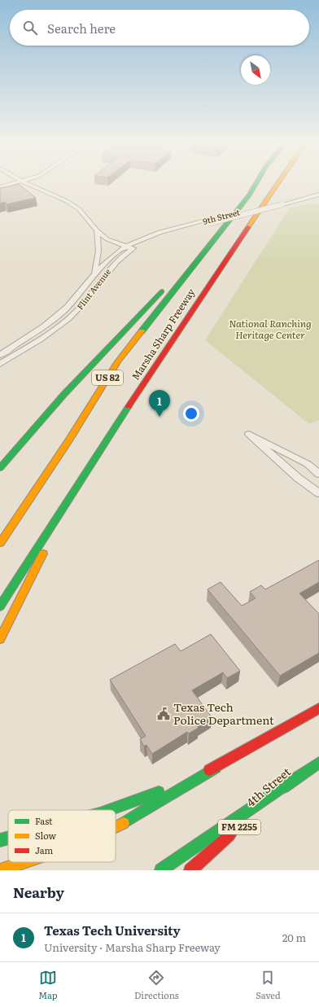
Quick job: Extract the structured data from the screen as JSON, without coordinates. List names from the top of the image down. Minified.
{"streets":{"main road":["Marsha Sharp Freeway","US 82","4th Street","FM 2255"],"street":["9th Street","Flint Avenue"]},"crossings":[["9th Street","Flint Avenue"]],"parks":["National Ranching Heritage Center"],"places":{"public building":["Texas Tech Police Department"]},"legend":["Fast","Slow","Jam"],"north":"bottom right","page":{"search":"Search here","pins":"1","heading":"Nearby","list":[{"mark":"1","name":"Texas Tech University","note":"University · Marsha Sharp Freeway","value":"20 m"}],"nav":["Map","Directions","Saved"]}}
